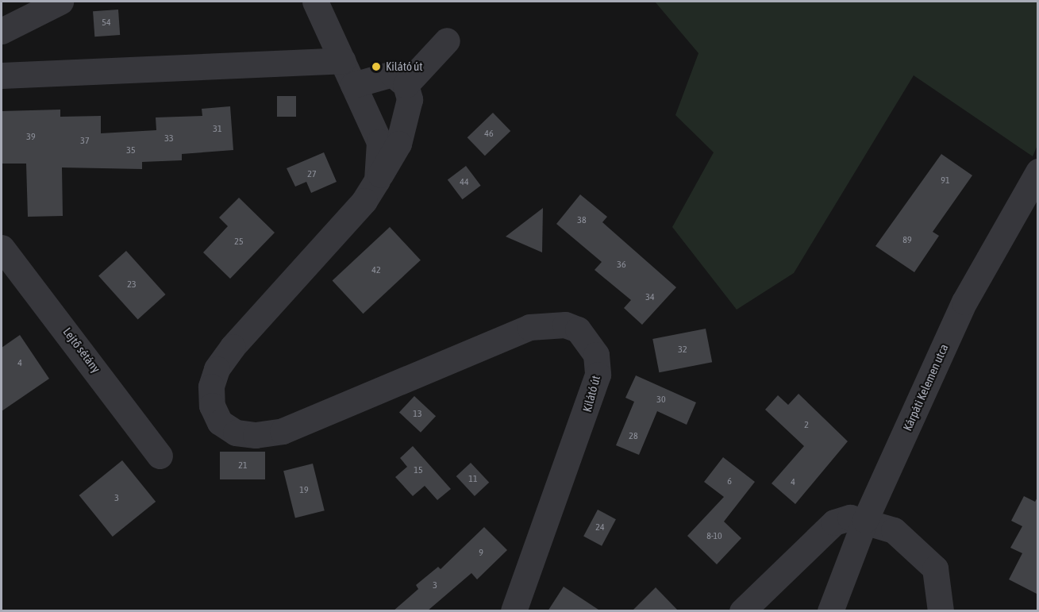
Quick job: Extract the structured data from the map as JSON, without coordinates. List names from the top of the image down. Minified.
{"streets":{"street":["Lejtő sétány","Kárpáti Kelemen utca","Kilátó út"]},"places":["Kilátó út"],"house_numbers":["54","31","46","39","33","37","35","27","91","44","38","89","25","36","42","23","34","32","4","30","13","2","28","21","15","11","6","4","19","3","24","8-10","9","3"]}
